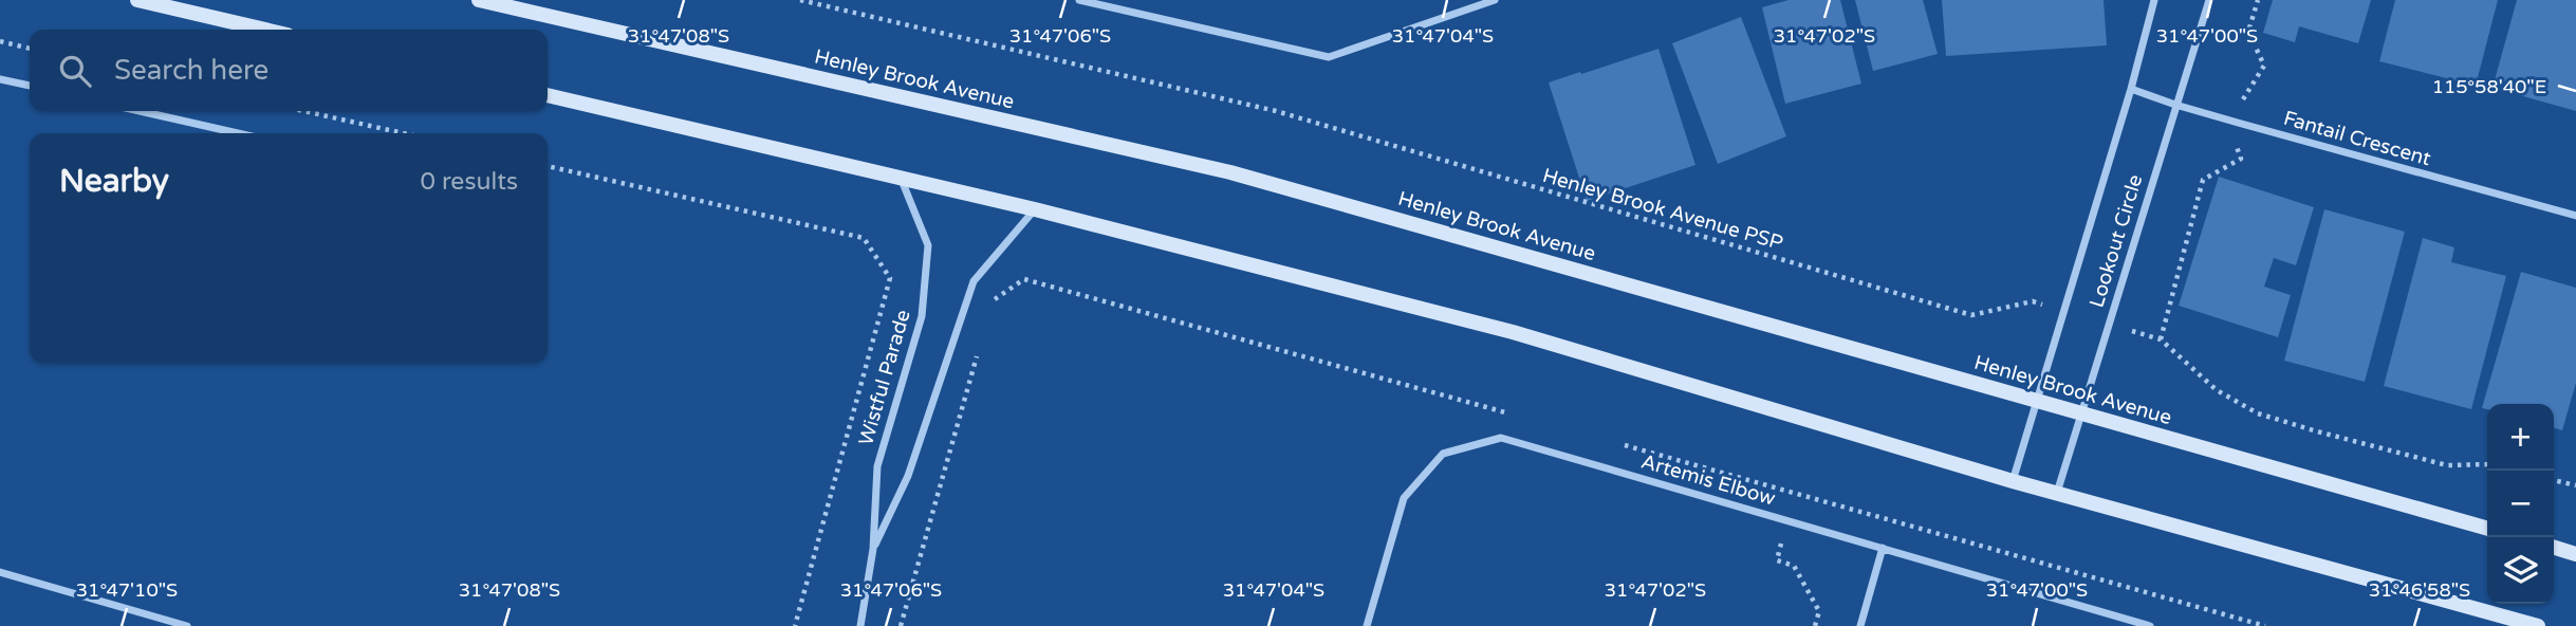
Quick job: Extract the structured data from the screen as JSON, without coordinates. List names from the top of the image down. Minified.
{"streets":{"main road":["Henley Brook Avenue"],"street":["Fantail Crescent","Lookout Circle","Wistful Parade","Artemis Elbow"],"path":["Henley Brook Avenue PSP"]},"crossings":[["Henley Brook Avenue","Lookout Circle"],["Fantail Crescent","Lookout Circle"],["Henley Brook Avenue PSP","Lookout Circle"]],"page":{"search":"Search here","heading":["Nearby","0 results"],"map_buttons":["+","−"]},"coordinates":["31°47'08\"S","31°47'06\"S","31°47'04\"S","31°47'02\"S","31°47'00\"S","115°58'40\"E","31°47'10\"S","31°46'58\"S"]}
